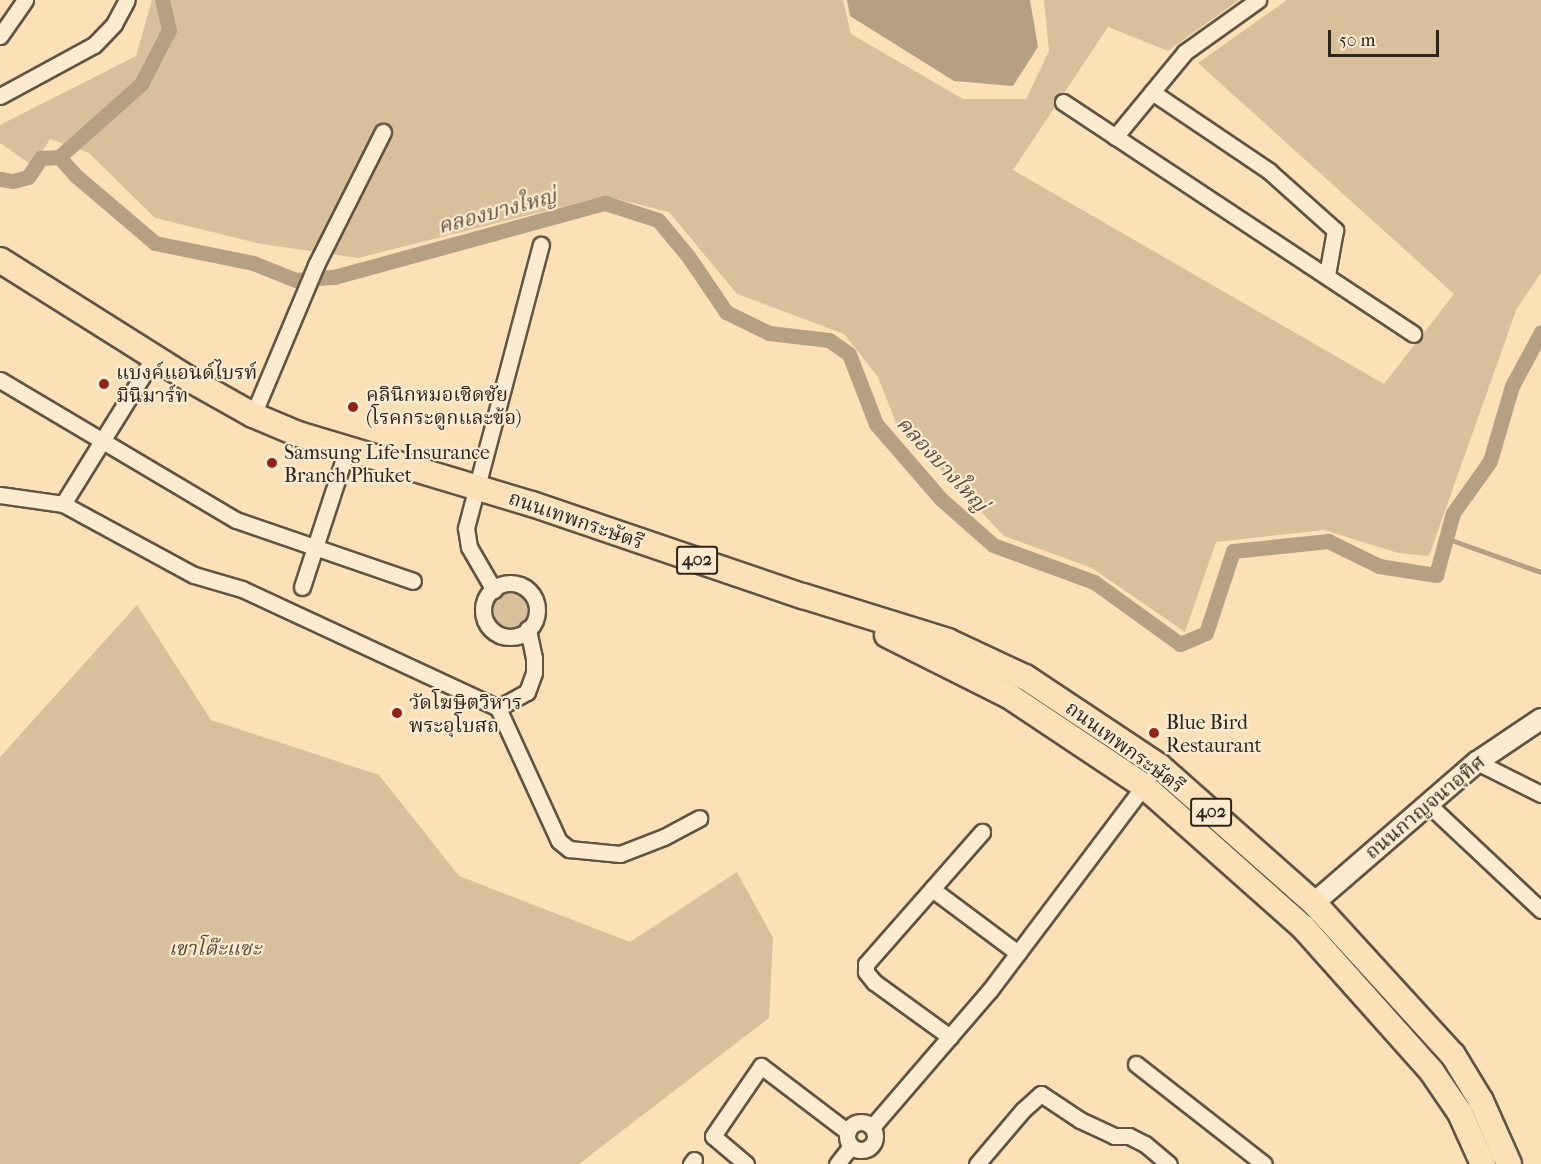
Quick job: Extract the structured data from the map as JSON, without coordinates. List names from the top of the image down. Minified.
{"streets":{"main road":["ถนนเทพกระษัตรี","402"],"street":["ถนนกาญจนาอุทิศ"]},"crossings":[["ถนนเทพกระษัตรี","ถนนกาญจนาอุทิศ"]],"water":["คลองบางใหญ่"],"parks":["เขาโต๊ะแซะ"],"places":["แบงค์แอนด์ไบรท์ มินิมาร์ท","คลินิกหมอเชิดชัย (โรคกระดูกและข้อ)","Samsung Life Insurance Branch Phuket","วัดโฆษิตวิหาร พระอุโบสถ","Blue Bird Restaurant"],"scale_bar":"50 m"}
